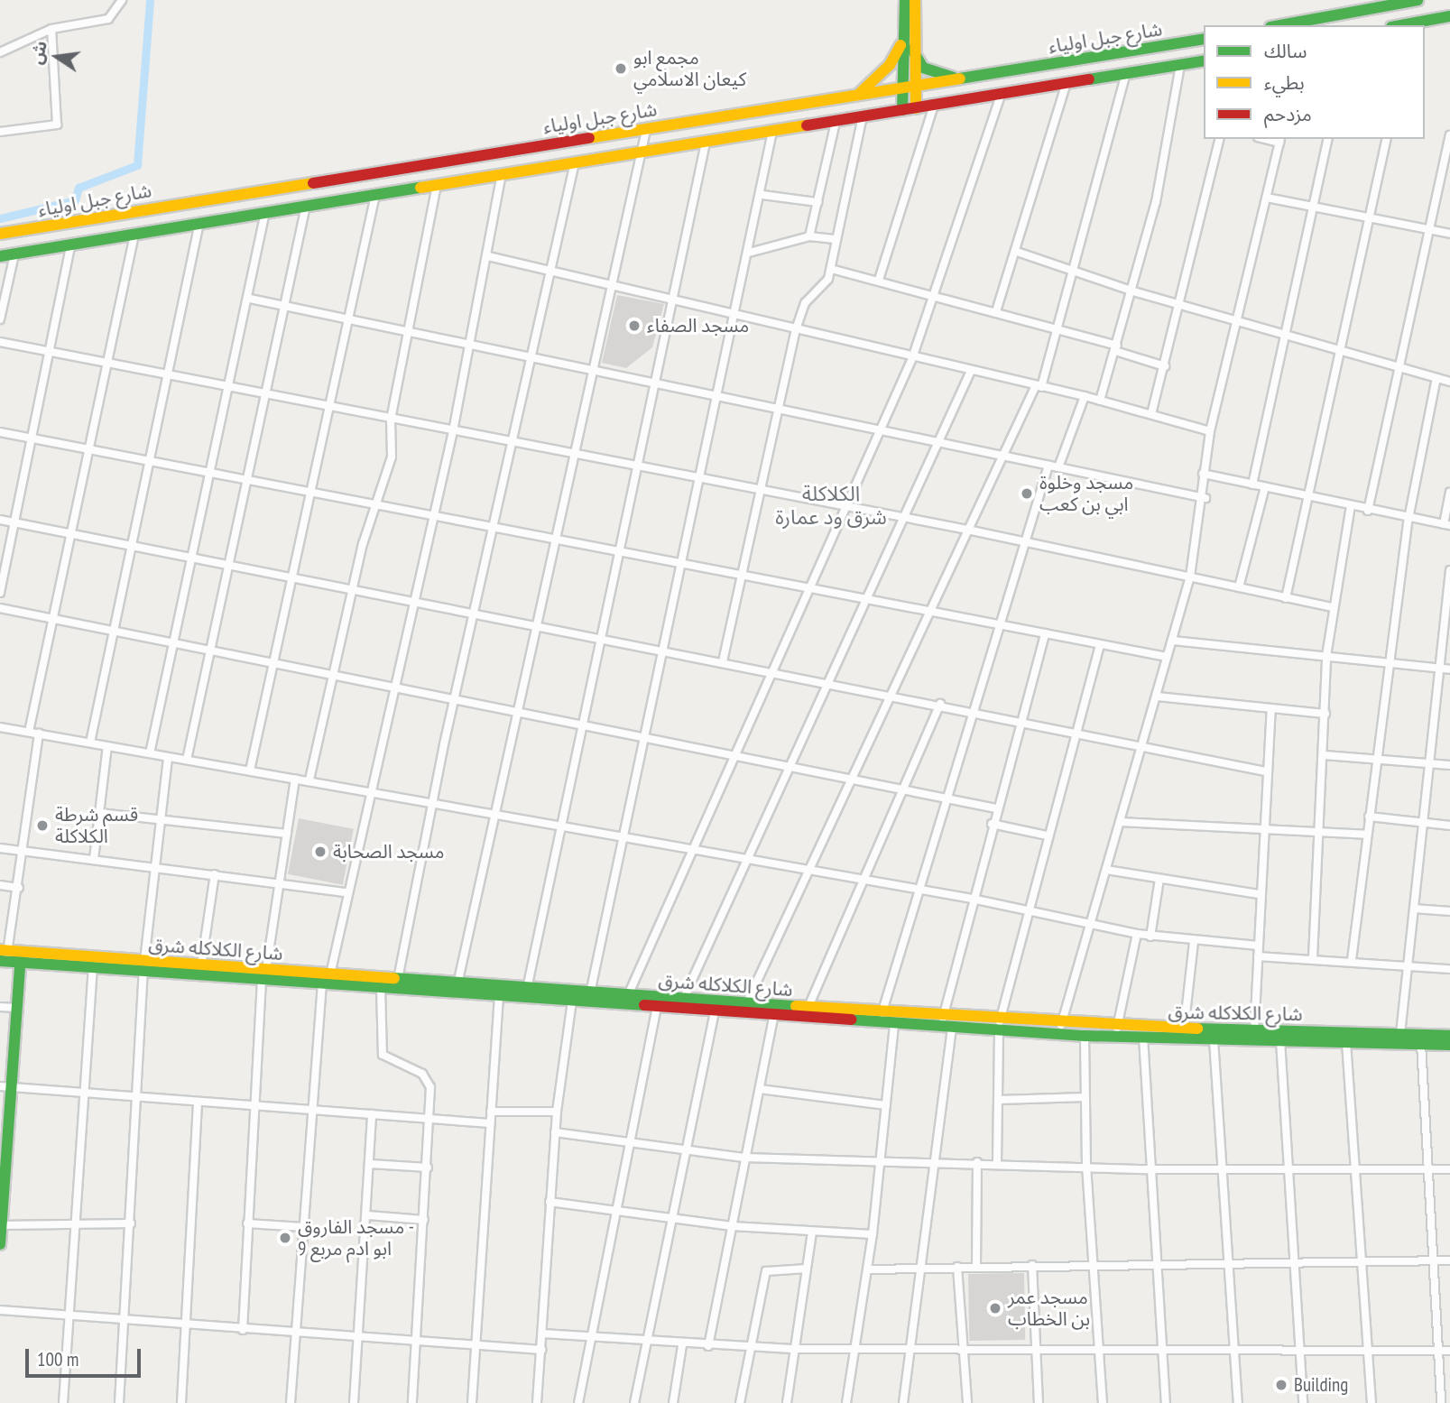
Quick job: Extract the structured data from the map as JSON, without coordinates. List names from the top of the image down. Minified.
{"streets":{"main road":["شارع جبل اولياء","شارع الكلاكله شرق"]},"districts":["الكلاكلة شرق ود عمارة"],"places":["مجمع ابو كيعان الاسلامي","مسجد الصفاء","مسجد وخلوة ابي بن كعب","قسم شرطة الكلاكلة","مسجد الصحابة","مسجد الفاروق - ابو ادم مربع 9","مسجد عمر بن الخطاب","Building"],"legend":["سالك","بطيء","مزدحم"],"scale_bar":"100 m","north":"left"}
